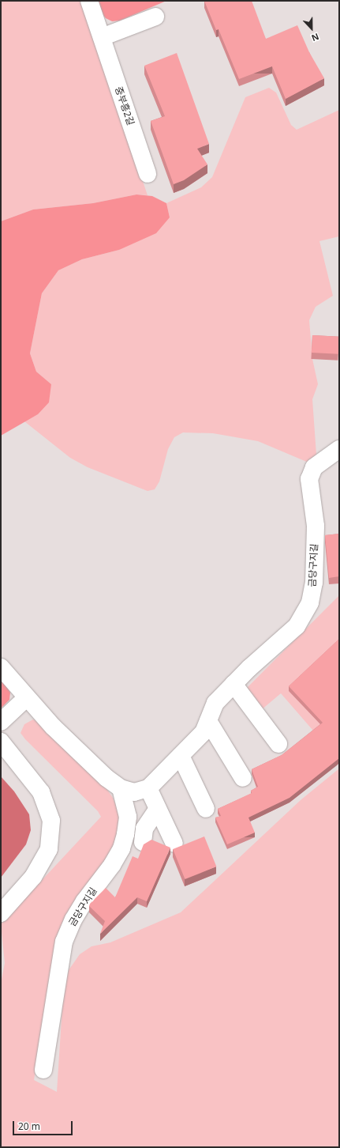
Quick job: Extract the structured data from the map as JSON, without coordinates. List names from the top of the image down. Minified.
{"streets":{"lane":["중부흥2길","금당구지길"]},"scale_bar":"20 m","north":"bottom"}
